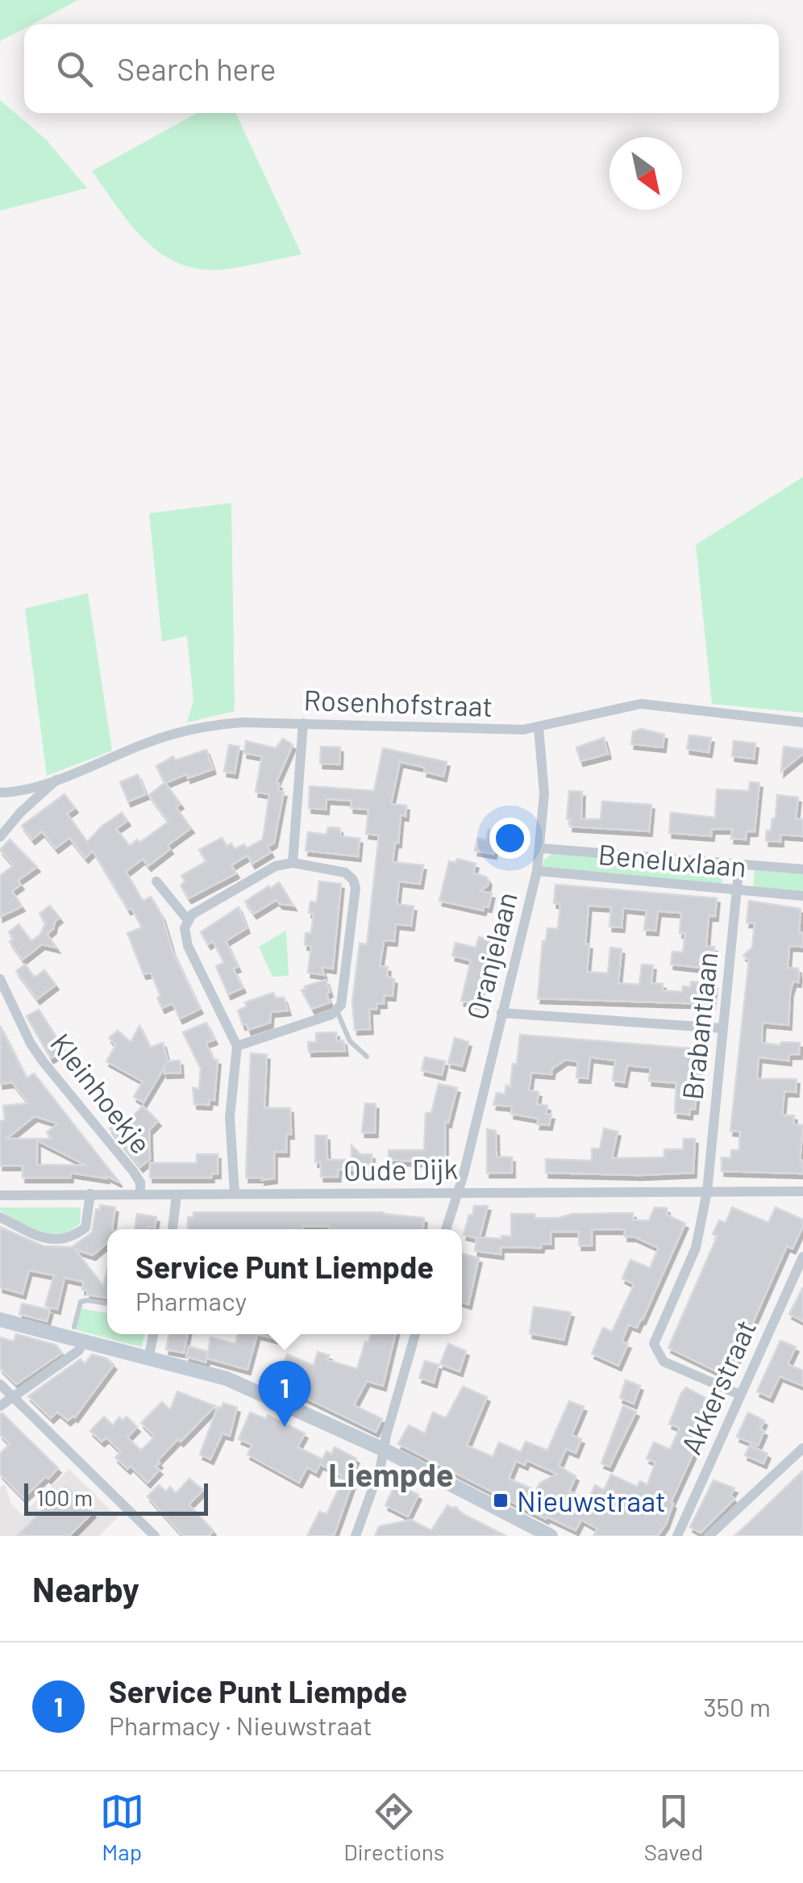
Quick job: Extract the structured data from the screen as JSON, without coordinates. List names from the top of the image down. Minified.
{"streets":{"street":["Rosenhofstraat","Beneluxlaan","Oranjelaan","Brabantlaan","Kleinhoekje","Oude Dijk","Akkerstraat"]},"crossings":[["Rosenhofstraat","Oranjelaan"],["Beneluxlaan","Oranjelaan"],["Beneluxlaan","Brabantlaan"],["Oranjelaan","Oude Dijk"],["Brabantlaan","Oude Dijk"],["Brabantlaan","Akkerstraat"],["Kleinhoekje","Oude Dijk"]],"districts":["Liempde"],"places":{"transit":["Nieuwstraat"]},"scale_bar":"100 m","north":"bottom right","page":{"search":"Search here","popup":["Service Punt Liempde","Pharmacy"],"pins":"1","scale":"100 m","heading":"Nearby","list":[{"mark":"1","name":"Service Punt Liempde","note":"Pharmacy · Nieuwstraat","value":"350 m"}],"nav":["Map","Directions","Saved"]}}
